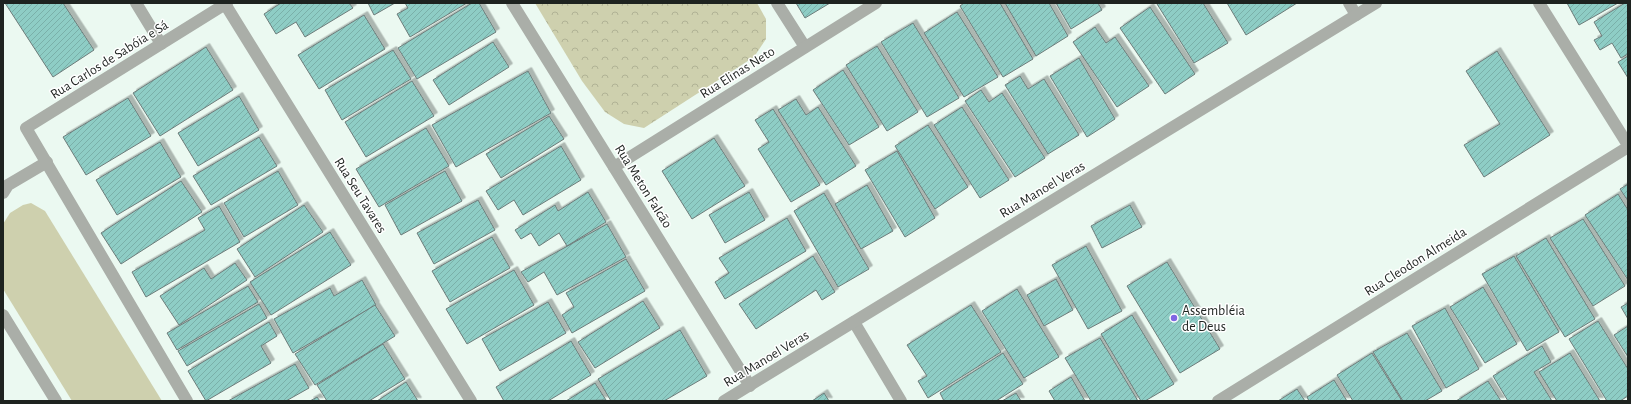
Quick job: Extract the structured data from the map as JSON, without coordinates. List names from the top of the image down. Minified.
{"streets":{"street":["Rua Carlos de Sabóia e Sá","Rua Elinas Neto","Rua Meton Falcão","Rua Manoel Veras","Rua Seu Tavares","Rua Cleodon Almeida"]},"crossings":[["Rua Carlos de Sabóia e Sá","Rua Seu Tavares"],["Rua Elinas Neto","Rua Meton Falcão"],["Rua Meton Falcão","Rua Manoel Veras"]],"places":["Assembléia de Deus"]}
